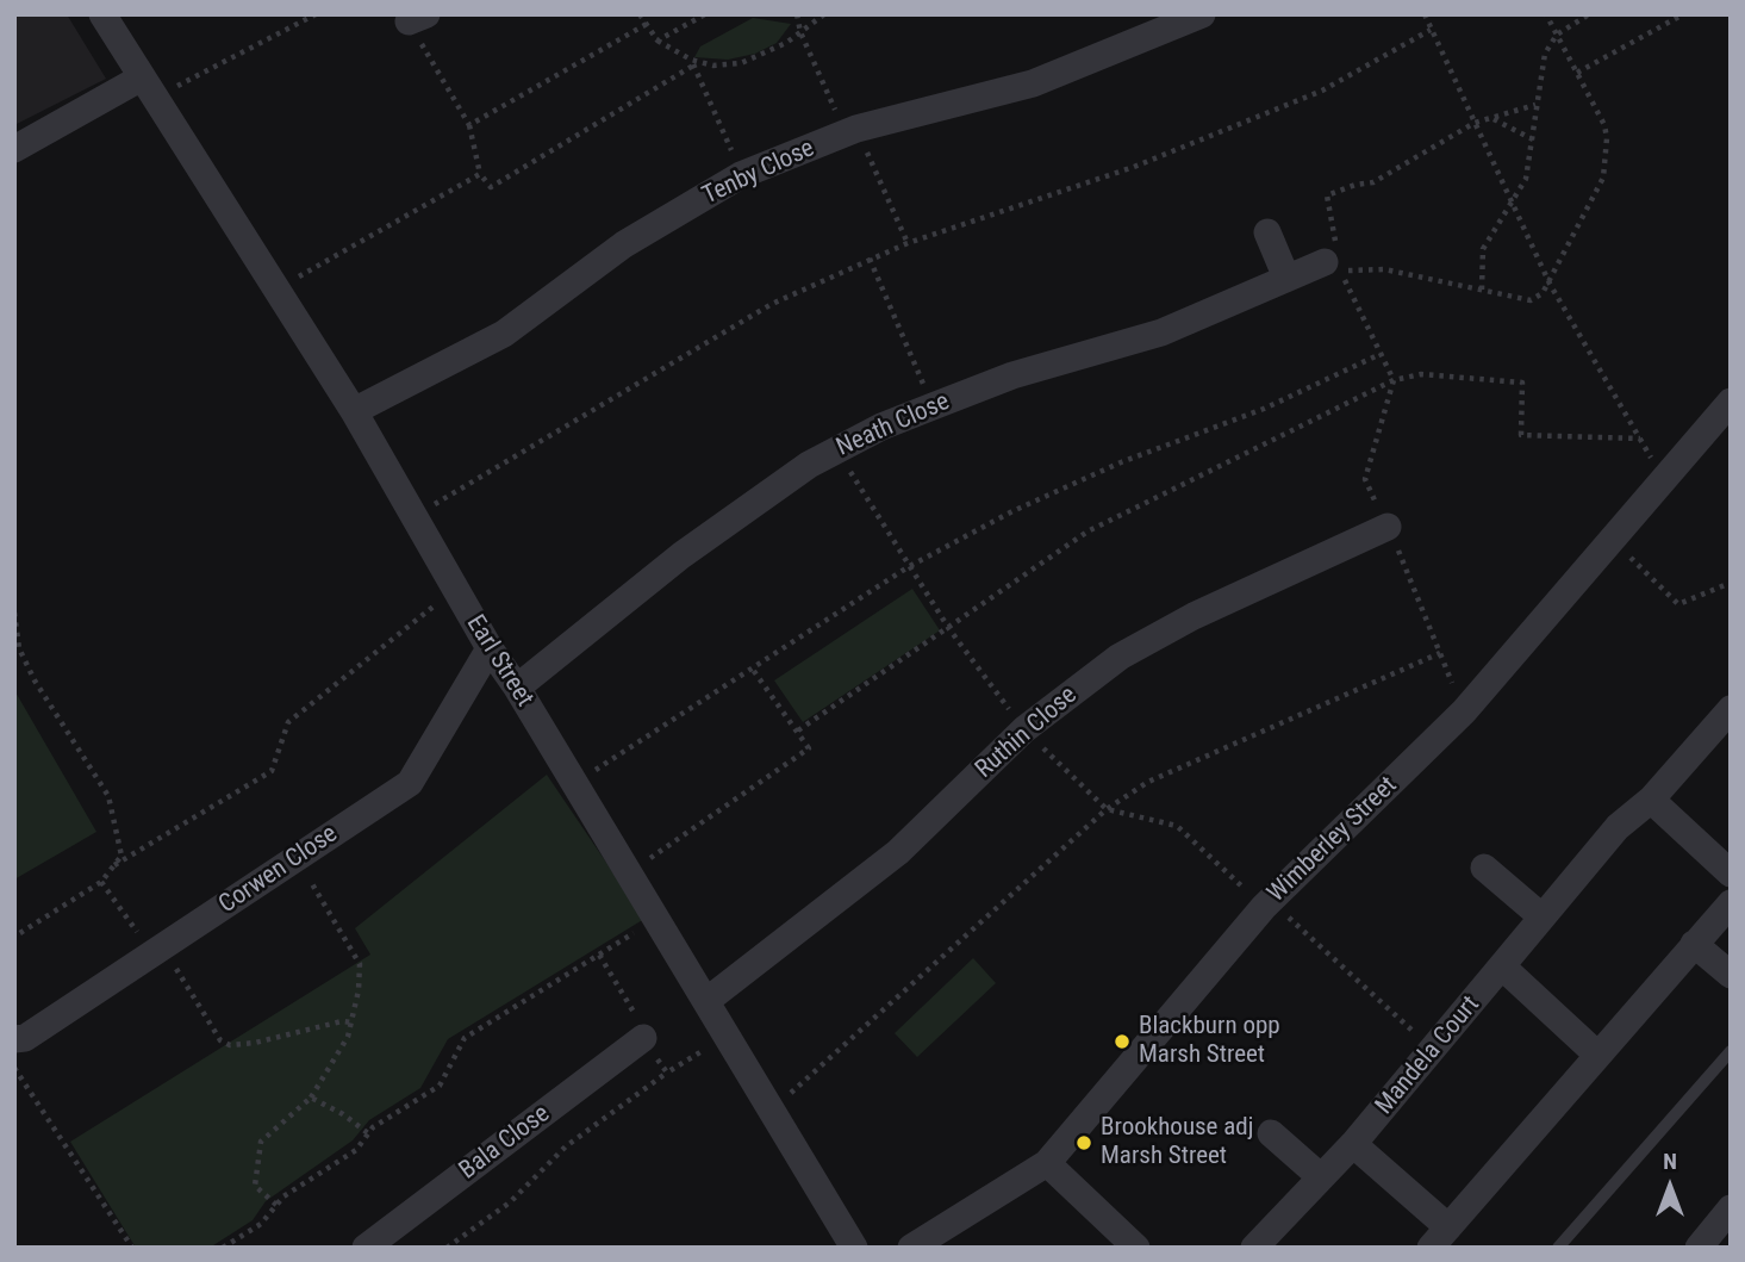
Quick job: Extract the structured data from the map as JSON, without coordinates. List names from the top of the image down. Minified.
{"streets":{"street":["Tenby Close","Neath Close","Earl Street","Ruthin Close","Wimberley Street","Corwen Close","Mandela Court","Bala Close"]},"crossings":[["Tenby Close","Earl Street"],["Neath Close","Earl Street"],["Earl Street","Ruthin Close"],["Earl Street","Corwen Close"]],"places":["Blackburn opp Marsh Street","Brookhouse adj Marsh Street"],"north":"top"}
